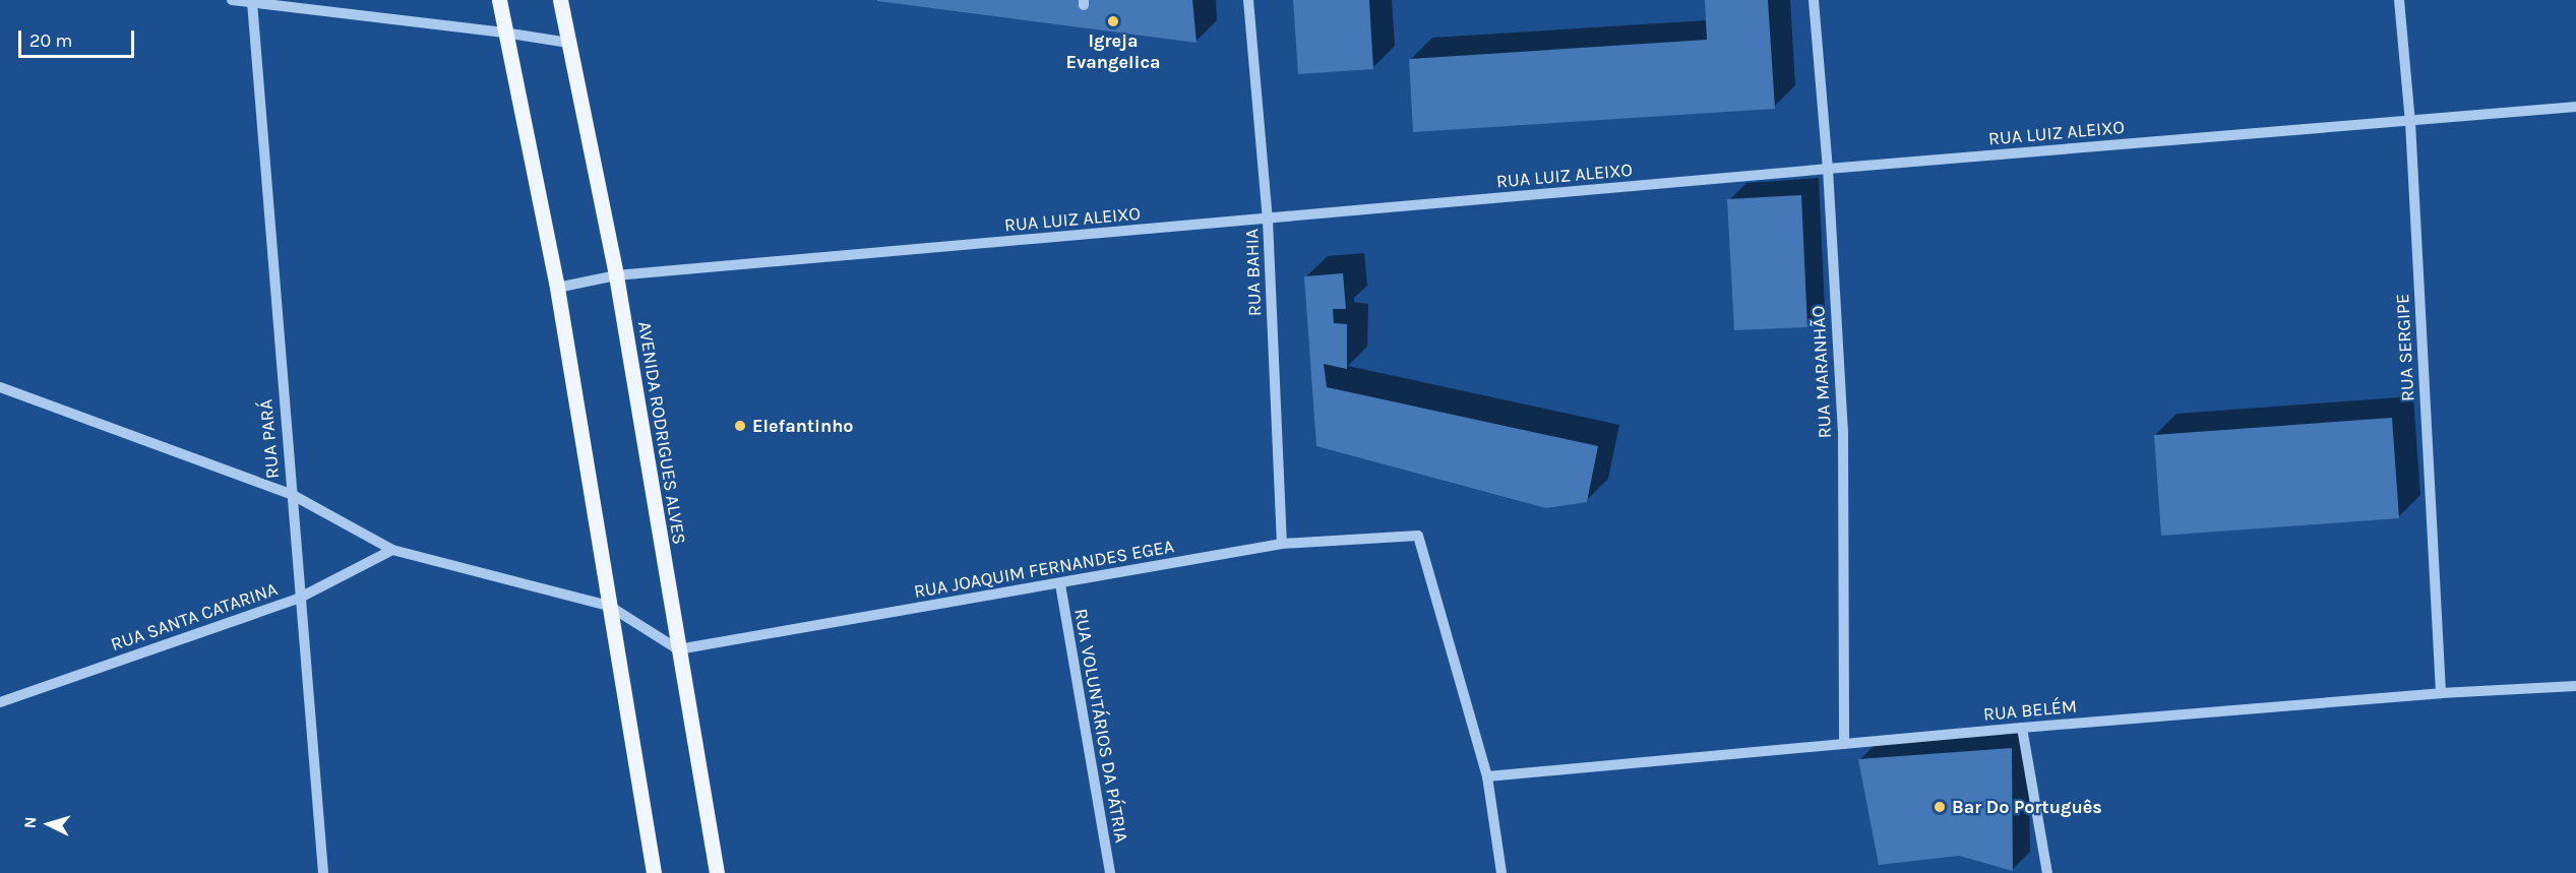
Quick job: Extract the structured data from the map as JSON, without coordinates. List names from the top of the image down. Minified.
{"streets":{"main road":["AVENIDA RODRIGUES ALVES"],"street":["RUA LUIZ ALEIXO","RUA BAHIA","RUA SERGIPE","RUA MARANHÃO","RUA PARÁ","RUA JOAQUIM FERNANDES EGEA","RUA SANTA CATARINA","RUA BELÉM","RUA VOLUNTÁRIOS DA PÁTRIA"]},"crossings":[["RUA LUIZ ALEIXO","RUA BAHIA"],["RUA LUIZ ALEIXO","RUA SERGIPE"],["RUA LUIZ ALEIXO","RUA MARANHÃO"],["RUA LUIZ ALEIXO","AVENIDA RODRIGUES ALVES"],["RUA BAHIA","RUA JOAQUIM FERNANDES EGEA"],["RUA SERGIPE","RUA BELÉM"],["RUA MARANHÃO","RUA BELÉM"],["AVENIDA RODRIGUES ALVES","RUA JOAQUIM FERNANDES EGEA"],["RUA PARÁ","RUA SANTA CATARINA"],["RUA JOAQUIM FERNANDES EGEA","RUA BELÉM"],["RUA JOAQUIM FERNANDES EGEA","RUA VOLUNTÁRIOS DA PÁTRIA"]],"places":["Igreja Evangelica","Elefantinho","Bar Do Português"],"scale_bar":"20 m","north":"left"}
